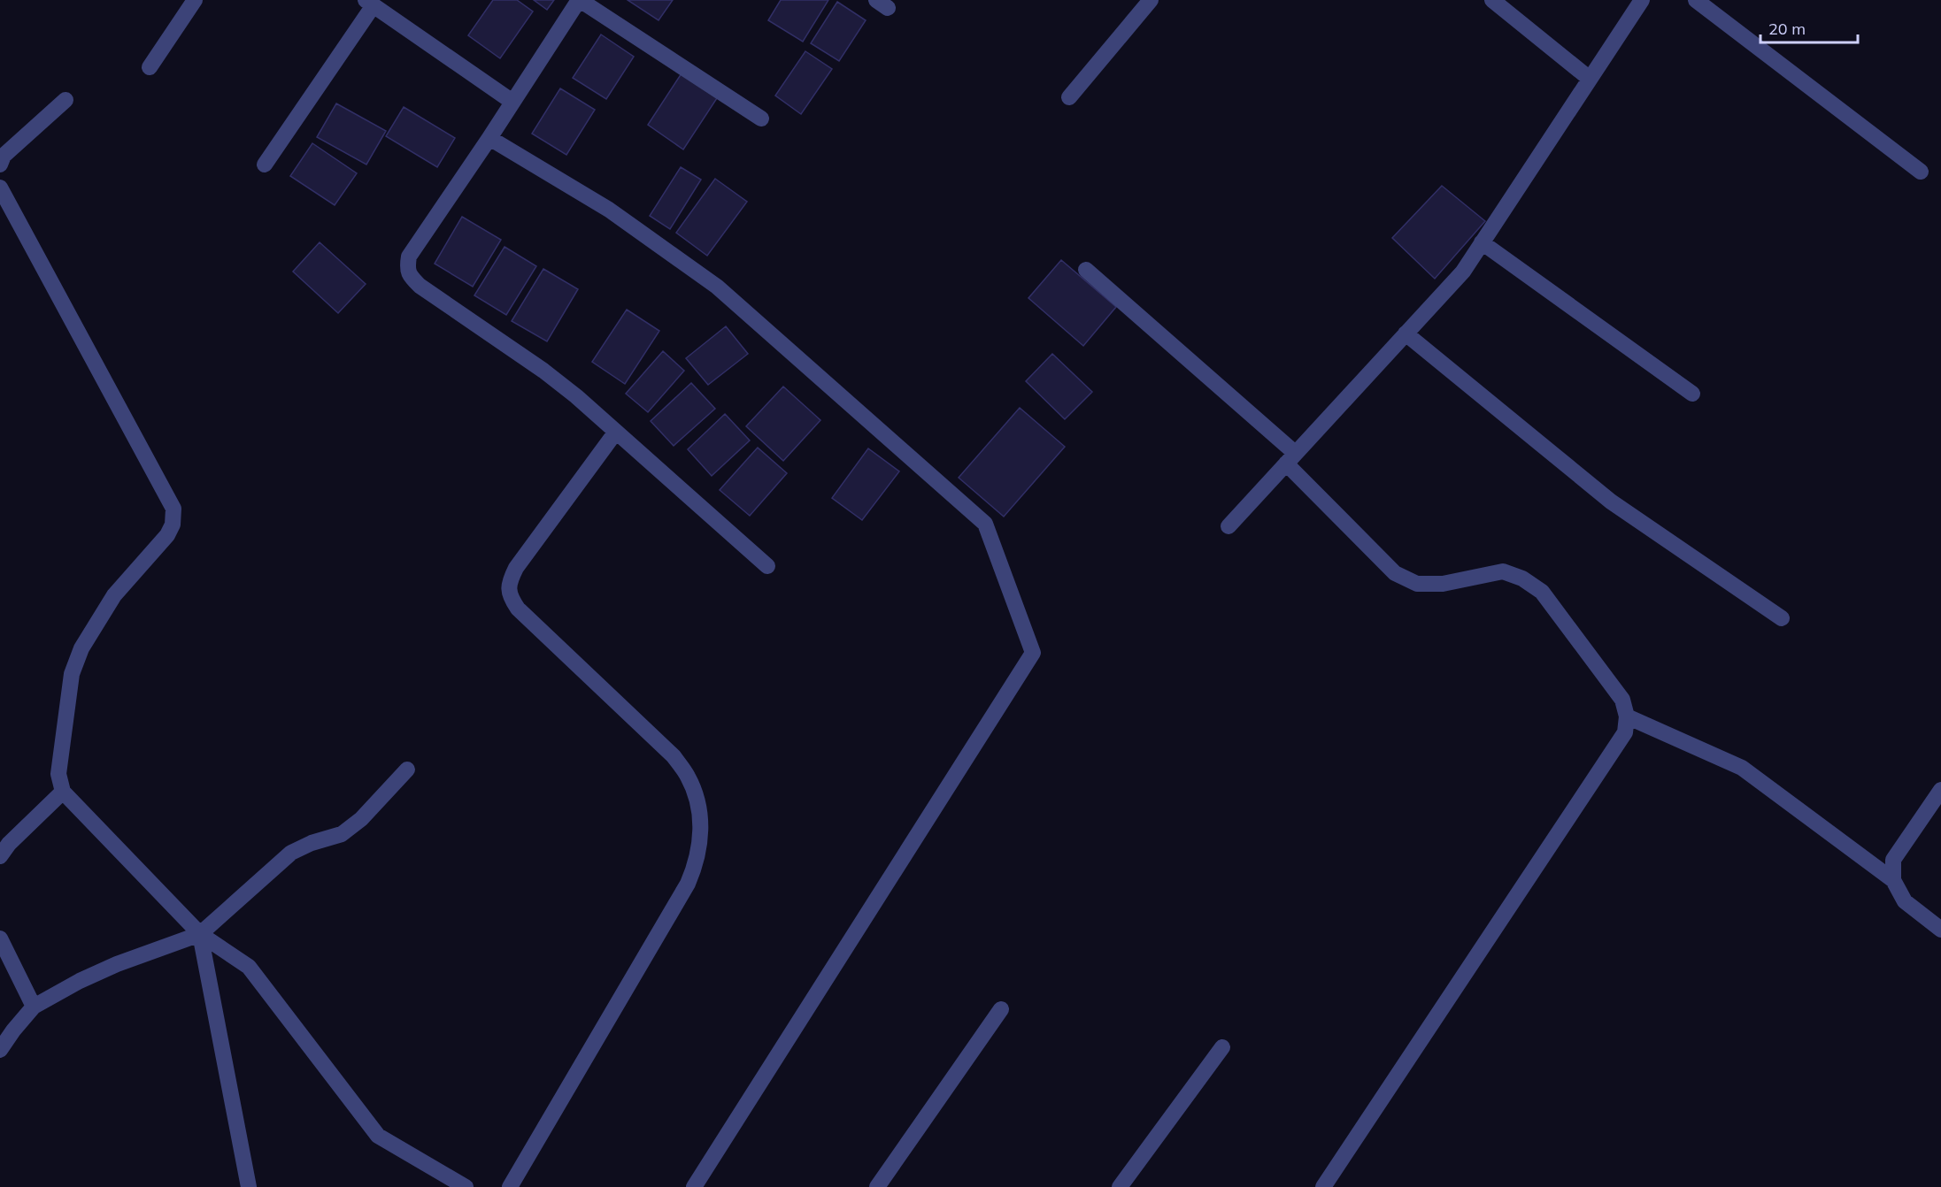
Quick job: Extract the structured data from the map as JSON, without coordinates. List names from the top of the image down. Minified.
{"scale_bar":"20 m"}
